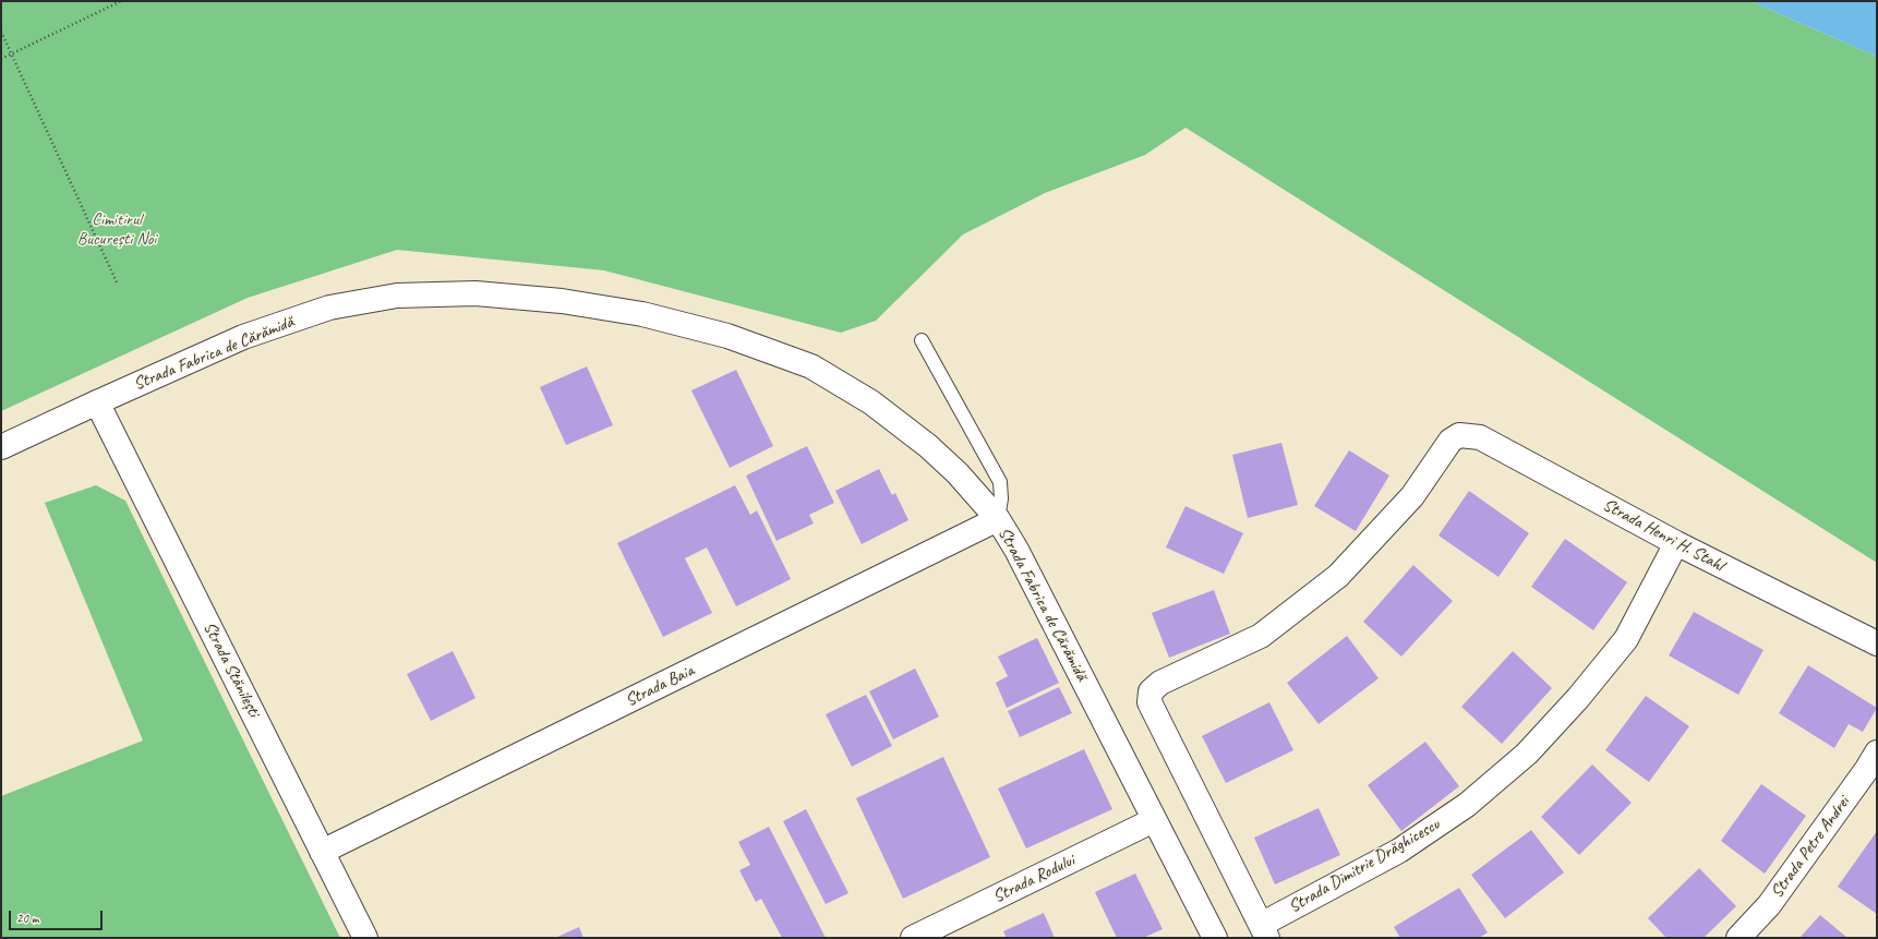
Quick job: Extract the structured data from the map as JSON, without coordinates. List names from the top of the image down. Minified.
{"streets":{"street":["Strada Fabrica de Cărămidă","Strada Henri H. Stahl","Strada Stănilești","Strada Baia","Strada Petre Andrei","Strada Dimitrie Drăghicescu","Strada Rodului"]},"crossings":[["Strada Fabrica de Cărămidă","Strada Stănilești"],["Strada Fabrica de Cărămidă","Strada Baia"],["Strada Fabrica de Cărămidă","Strada Rodului"],["Strada Henri H. Stahl","Strada Dimitrie Drăghicescu"],["Strada Stănilești","Strada Baia"]],"parks":["Cimitirul București Noi"],"scale_bar":"20 m"}
